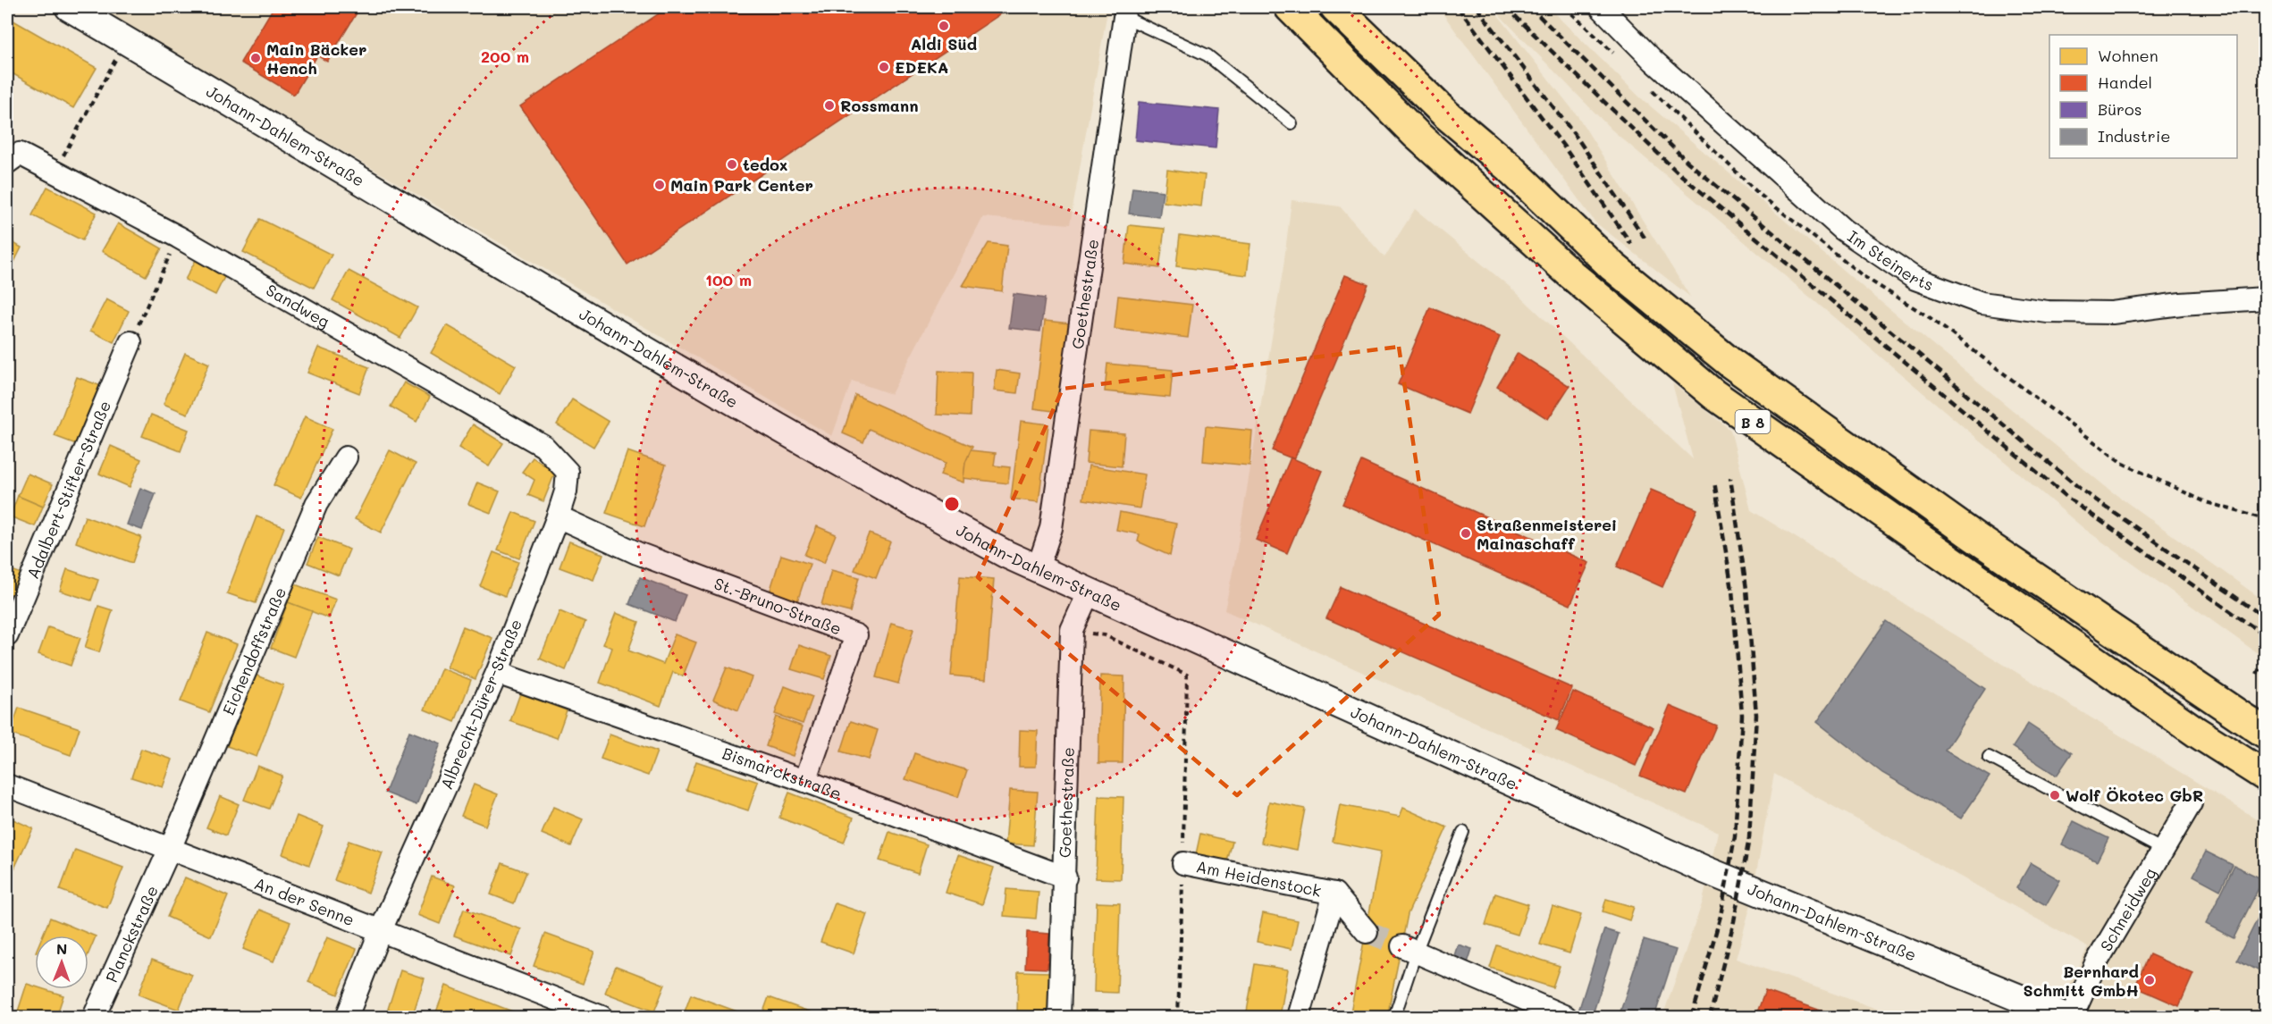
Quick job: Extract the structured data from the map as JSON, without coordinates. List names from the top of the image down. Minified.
{"streets":{"highway":["B 8"],"street":["Johann-Dahlem-Straße","Im Steinerts","Goethestraße","Sandweg","Adalbert-Stifter-Straße","St.-Bruno-Straße","Eichendoffstraße","Albrecht-Dürer-Straße","Bismarckstraße","Am Heidenstock","An der Senne","Schneidweg","Planckstraße"]},"crossings":[["Johann-Dahlem-Straße","Goethestraße"],["Goethestraße","Bismarckstraße"],["Sandweg","Albrecht-Dürer-Straße"],["St.-Bruno-Straße","Albrecht-Dürer-Straße"],["St.-Bruno-Straße","Bismarckstraße"],["Eichendoffstraße","An der Senne"],["Eichendoffstraße","Planckstraße"],["Albrecht-Dürer-Straße","Bismarckstraße"],["Albrecht-Dürer-Straße","An der Senne"],["An der Senne","Planckstraße"]],"places":["Aldi Süd","Main Bäcker Hench","EDEKA","Rossmann","tedox","Main Park Center","Straßenmeisterei Mainaschaff","Wolf Ökotec GbR","Bernhard Schmitt GmbH"],"legend":["Wohnen","Handel","Büros","Industrie"],"north":"top","rings":["200 m","100 m"]}
